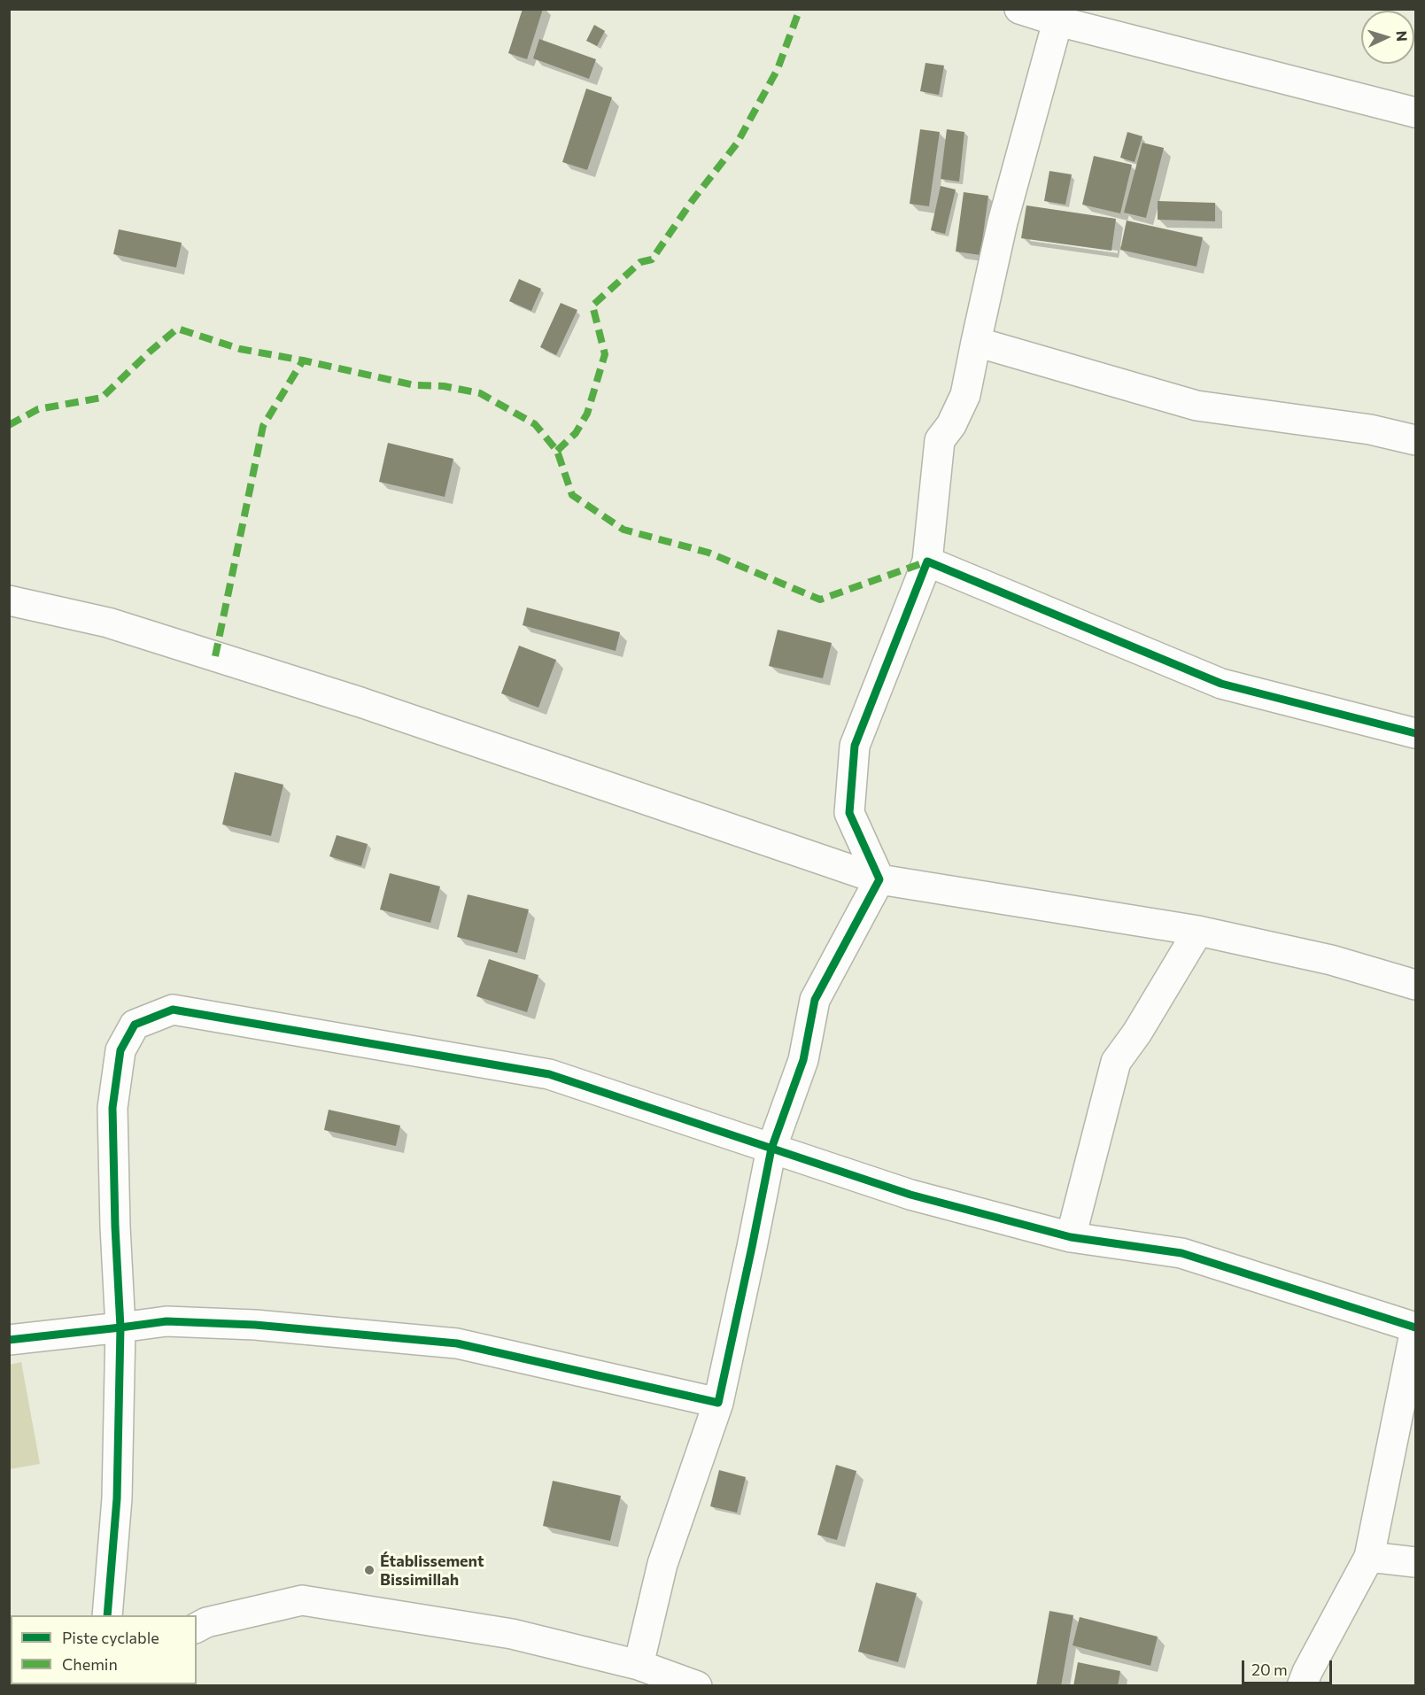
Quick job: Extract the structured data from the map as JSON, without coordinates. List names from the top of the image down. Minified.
{"places":["Établissement Bissimillah"],"legend":["Piste cyclable","Chemin"],"scale_bar":"20 m","north":"right"}
